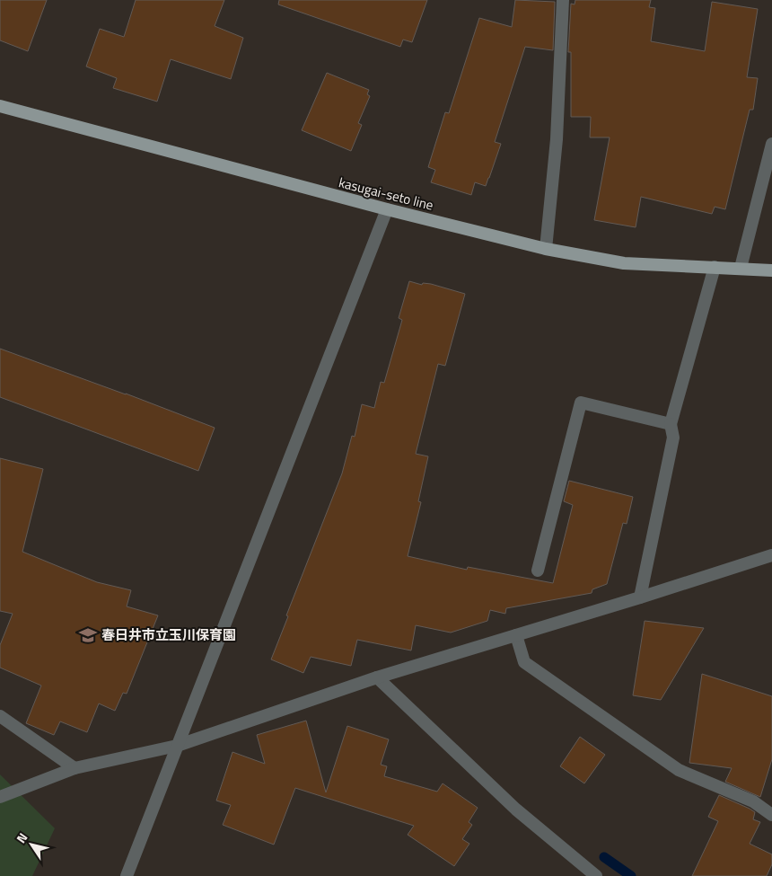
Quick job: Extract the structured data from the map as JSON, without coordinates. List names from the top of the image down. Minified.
{"streets":{"main road":["kasugai-seto line"]},"places":{"school or university":["春日井市立玉川保育園"]},"north":"top left"}
